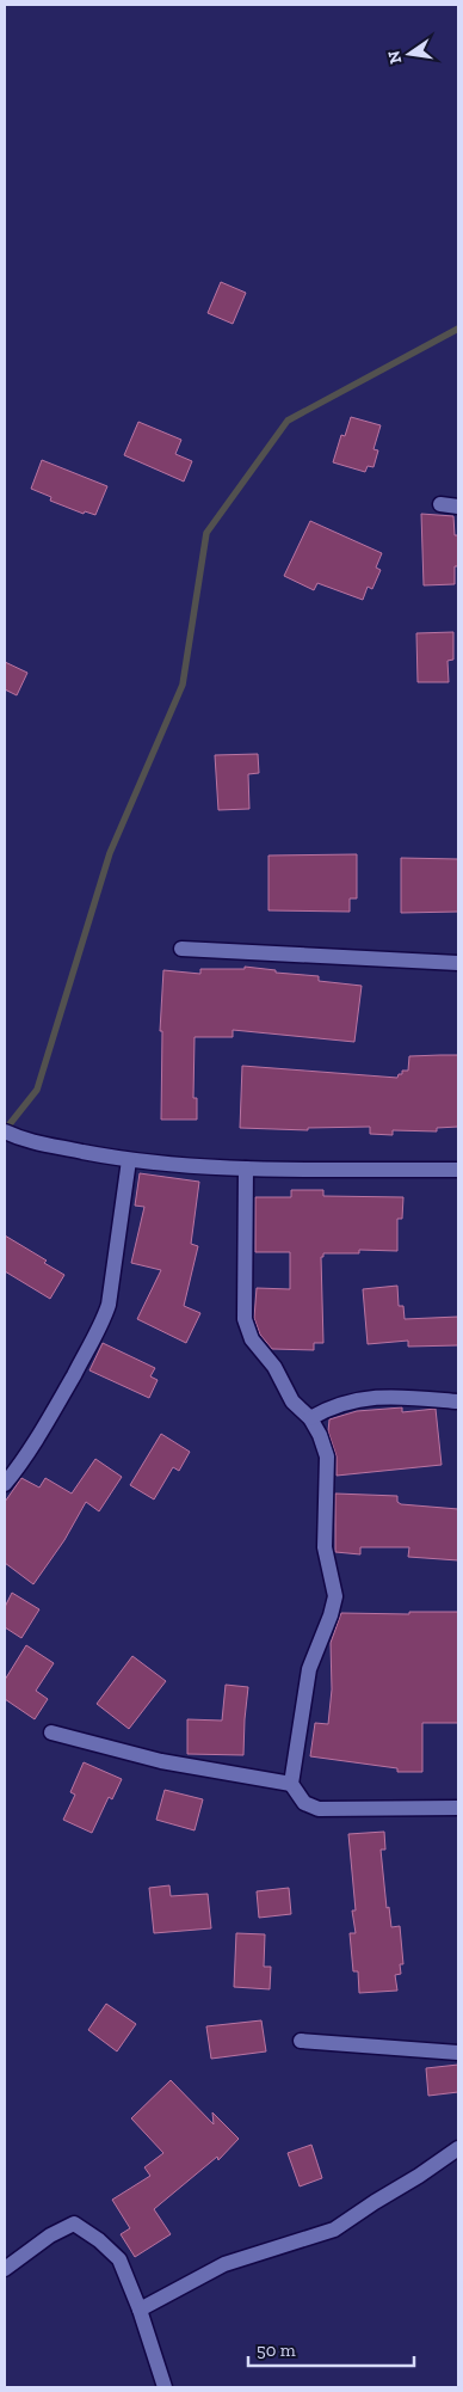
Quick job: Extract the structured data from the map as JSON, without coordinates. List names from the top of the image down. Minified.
{"scale_bar":"50 m","north":"left"}
